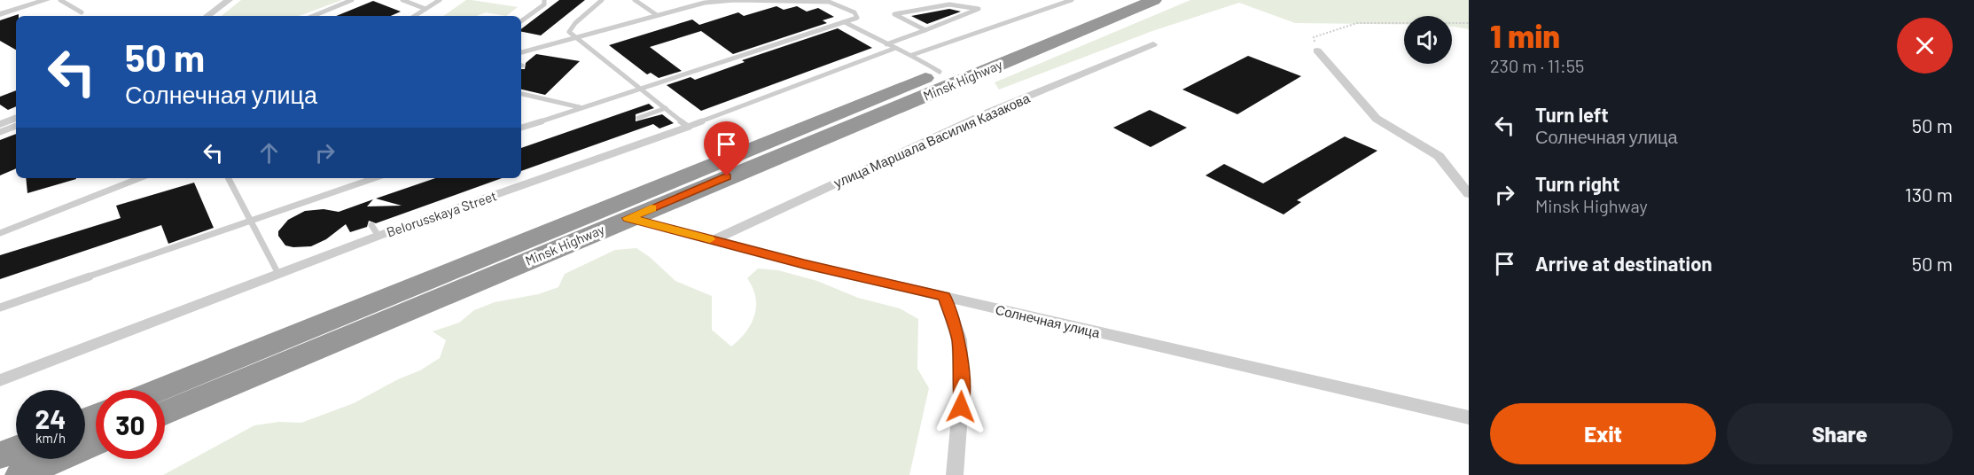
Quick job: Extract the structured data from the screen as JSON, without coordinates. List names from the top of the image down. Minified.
{"streets":{"highway":["Minsk Highway"],"street":["улица Маршала Василия Казакова","Belorusskaya Street","Солнечная улица"]},"crossings":[["Minsk Highway","Солнечная улица"],["улица Маршала Василия Казакова","Солнечная улица"]],"page":{"heading":["1 min","230 m · 11:55"],"turn":["50 m","Солнечная улица"],"list":[{"name":"Turn left","note":"Солнечная улица","value":"50 m"},{"name":"Turn right","note":"Minsk Highway","value":"130 m"},{"name":"Arrive at destination","value":"50 m"}],"speed":"24 km/h","limit":"30","buttons":["Exit","Share"]}}
